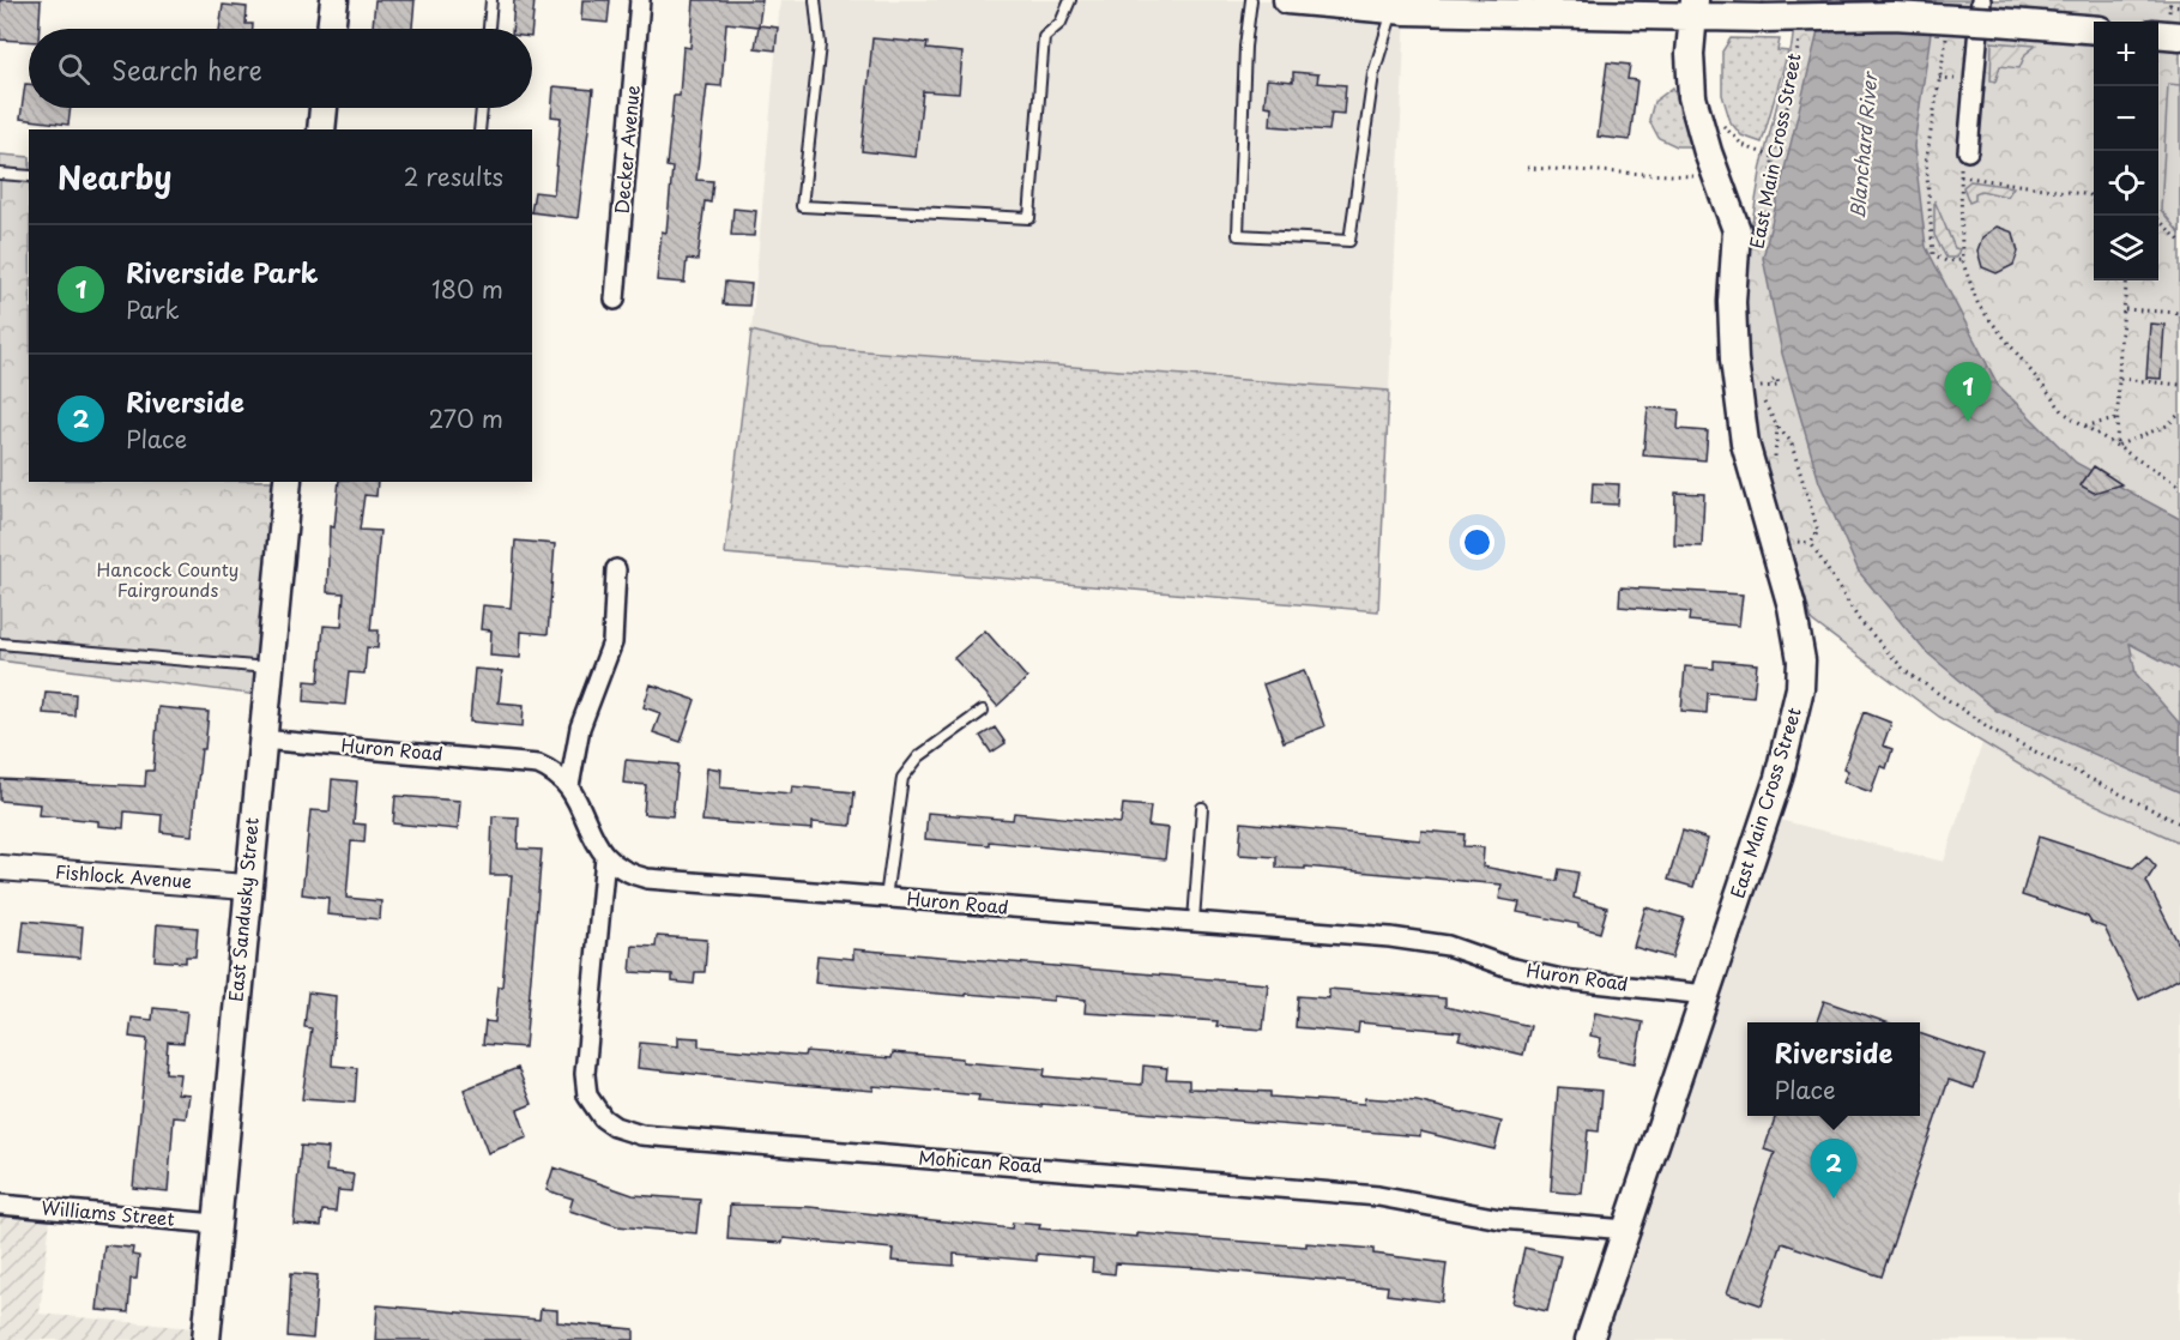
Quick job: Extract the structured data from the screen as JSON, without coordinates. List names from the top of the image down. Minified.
{"streets":{"main road":["East Main Cross Street","East Sandusky Street"],"street":["Decker Avenue","Huron Road","Fishlock Avenue","Mohican Road","Williams Street"]},"crossings":[["East Main Cross Street","Huron Road"],["East Main Cross Street","Mohican Road"],["Huron Road","East Sandusky Street"],["Huron Road","Mohican Road"],["Fishlock Avenue","East Sandusky Street"],["East Sandusky Street","Williams Street"]],"water":["Blanchard River"],"parks":["Hancock County Fairgrounds"],"page":{"map_buttons":["+","−"],"search":"Search here","heading":["Nearby","2 results"],"list":[{"mark":"1","name":"Riverside Park","note":"Park","value":"180 m"},{"mark":"2","name":"Riverside","note":"Place","value":"270 m"}],"pins":["1","2"],"popup":["Riverside","Place"]}}
